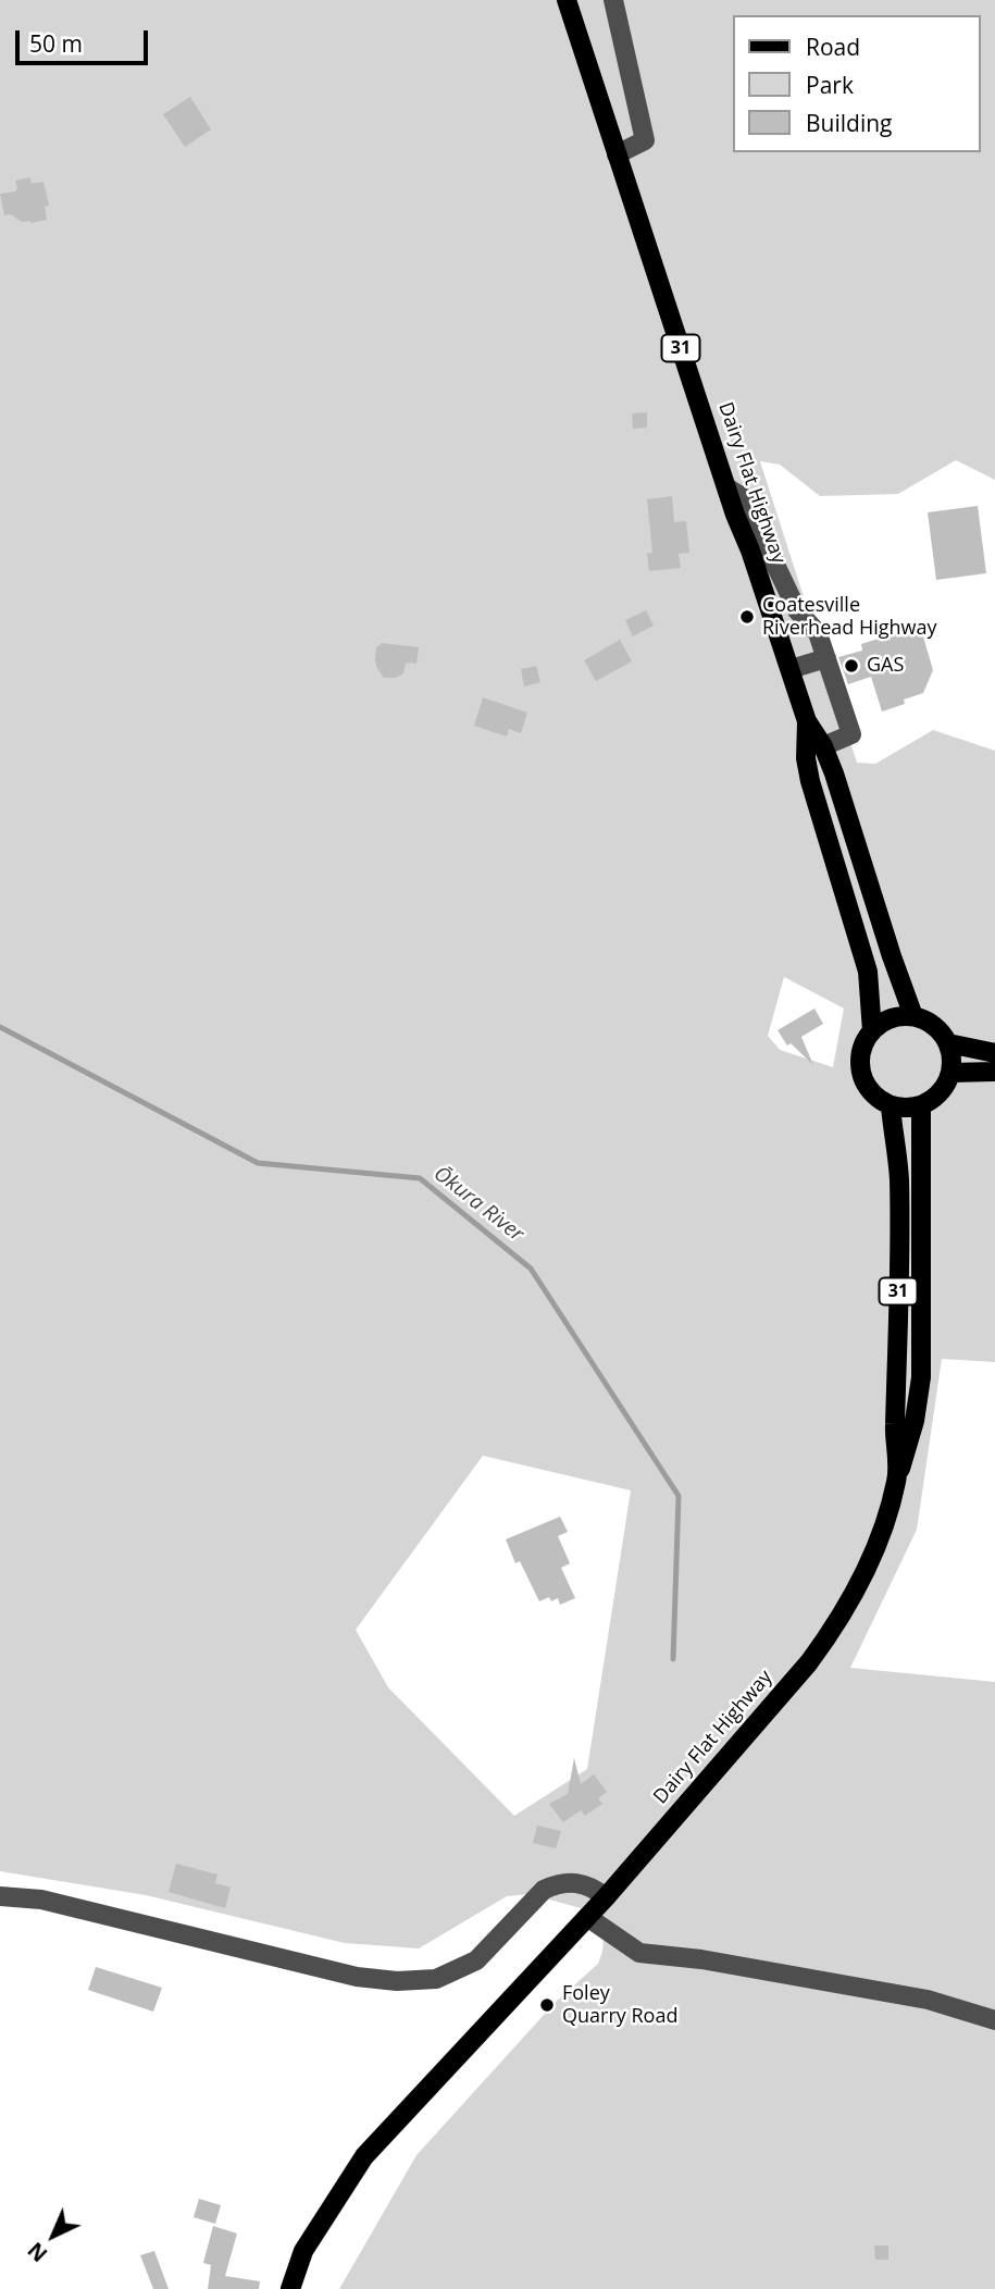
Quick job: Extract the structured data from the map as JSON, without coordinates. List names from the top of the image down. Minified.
{"streets":{"main road":["31","Dairy Flat Highway"]},"water":["Ōkura River"],"places":["Coatesville Riverhead Highway","GAS","Foley Quarry Road"],"legend":["Road","Park","Building"],"scale_bar":"50 m","north":"bottom left"}
